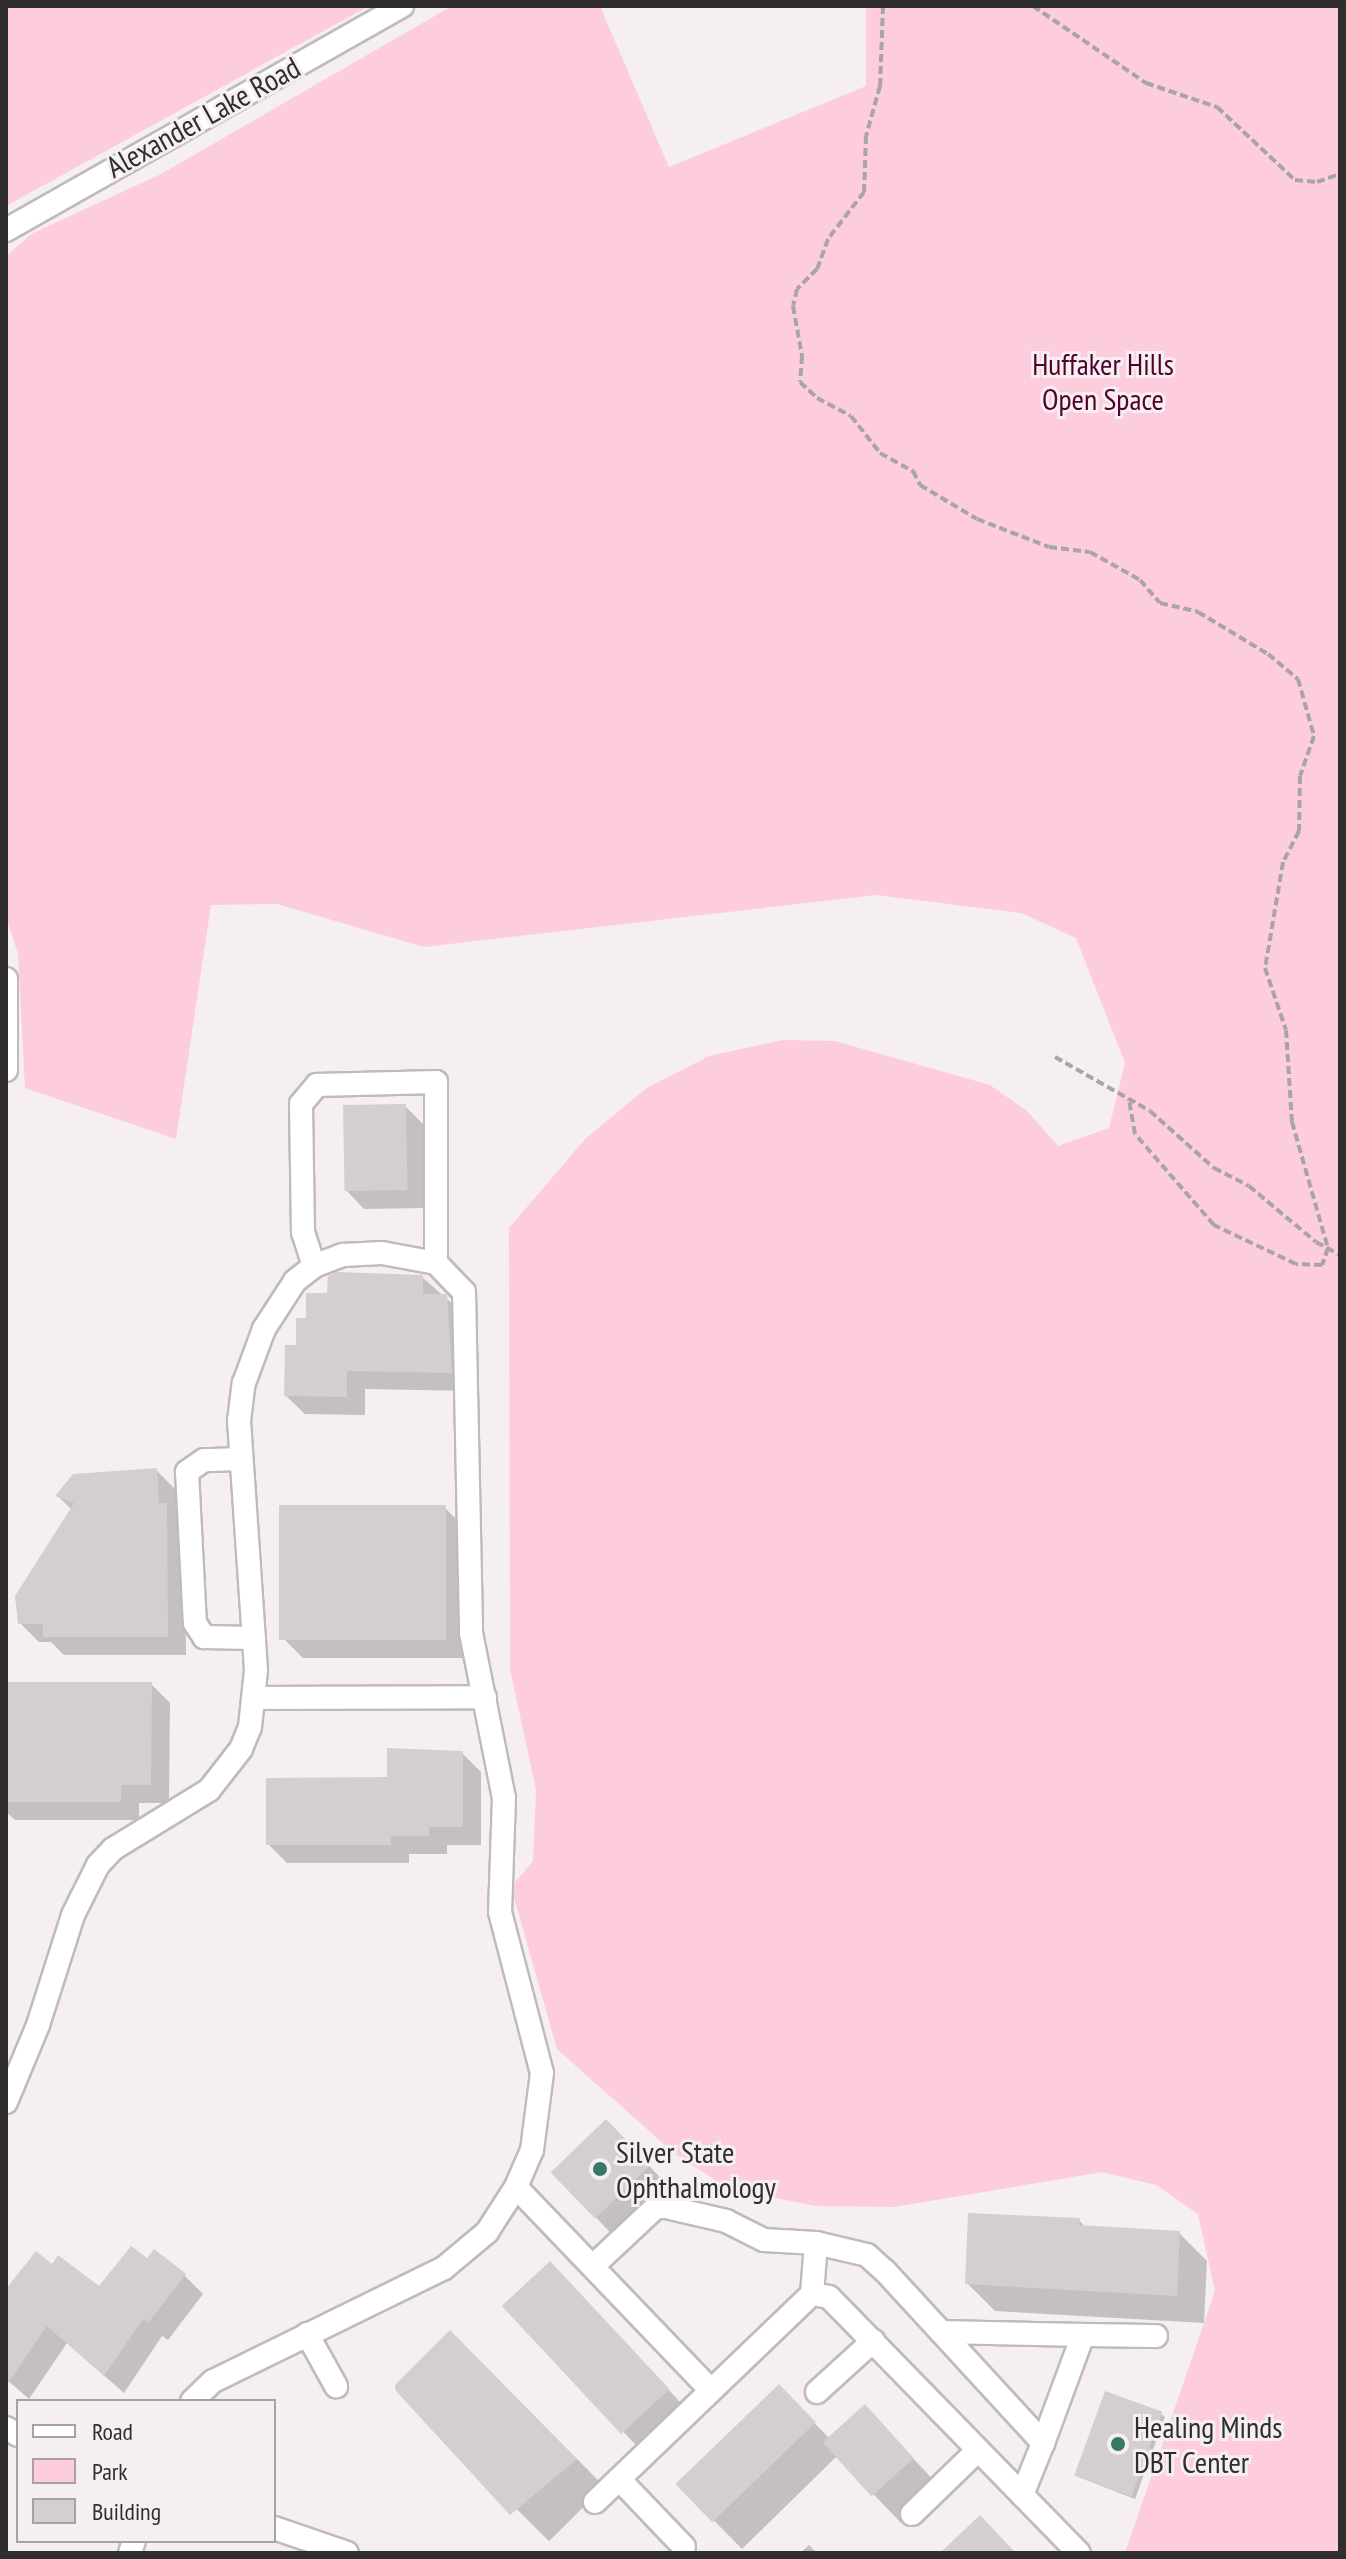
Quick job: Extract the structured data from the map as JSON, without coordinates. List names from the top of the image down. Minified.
{"streets":{"street":["Alexander Lake Road"]},"parks":["Huffaker Hills Open Space"],"places":["Silver State Ophthalmology","Healing Minds DBT Center"],"legend":["Road","Park","Building"]}
